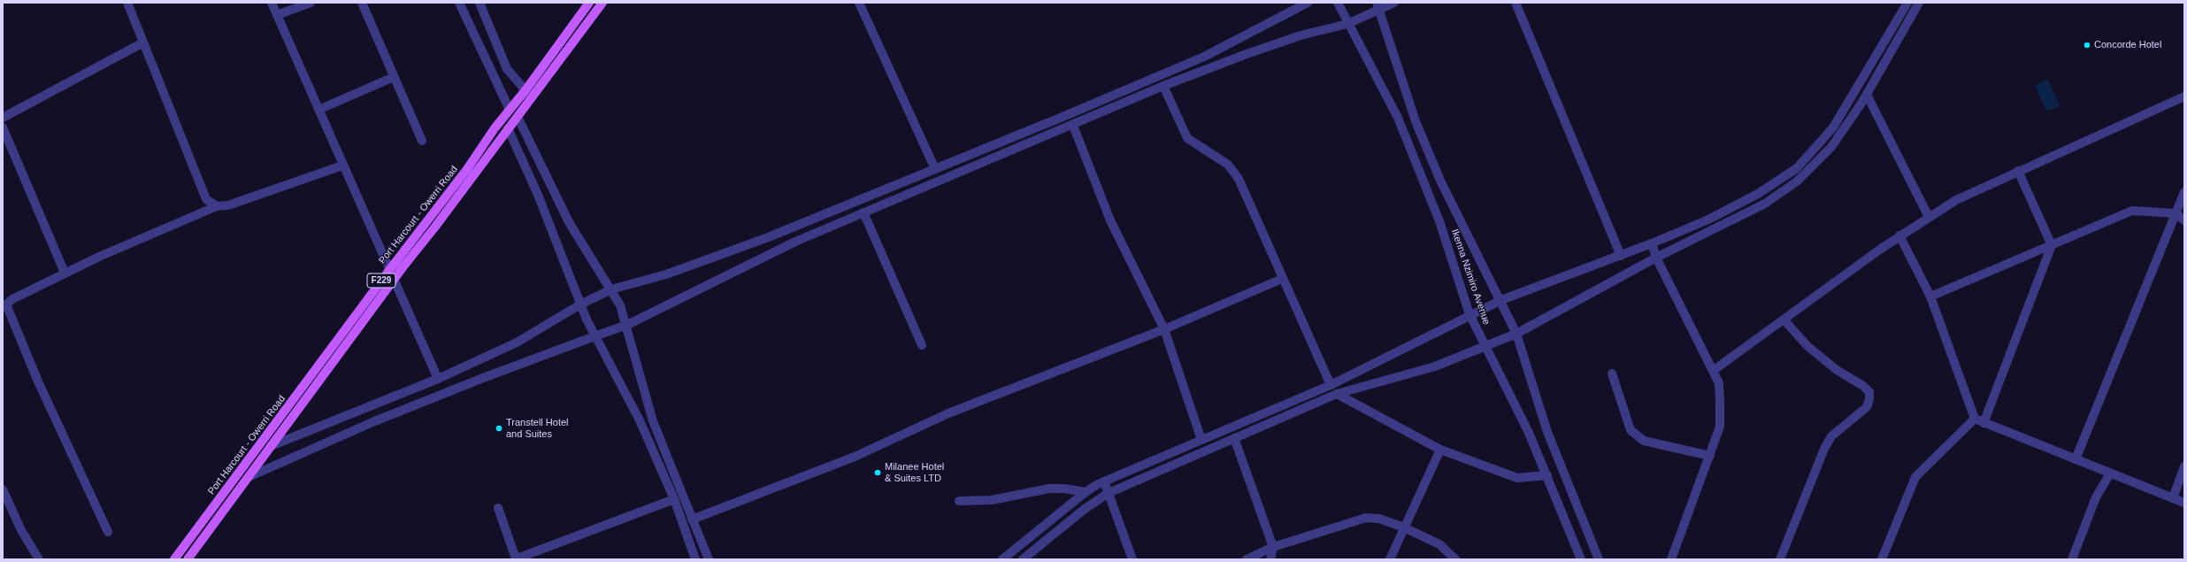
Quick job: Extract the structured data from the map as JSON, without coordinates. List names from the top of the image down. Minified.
{"streets":{"main road":["Port Harcourt - Owerri Road","F229"],"street":["Ikenna Nzimiro Avenue"]},"places":["Concorde Hotel","Transtell Hotel and Suites","Milanee Hotel & Suites LTD"]}
